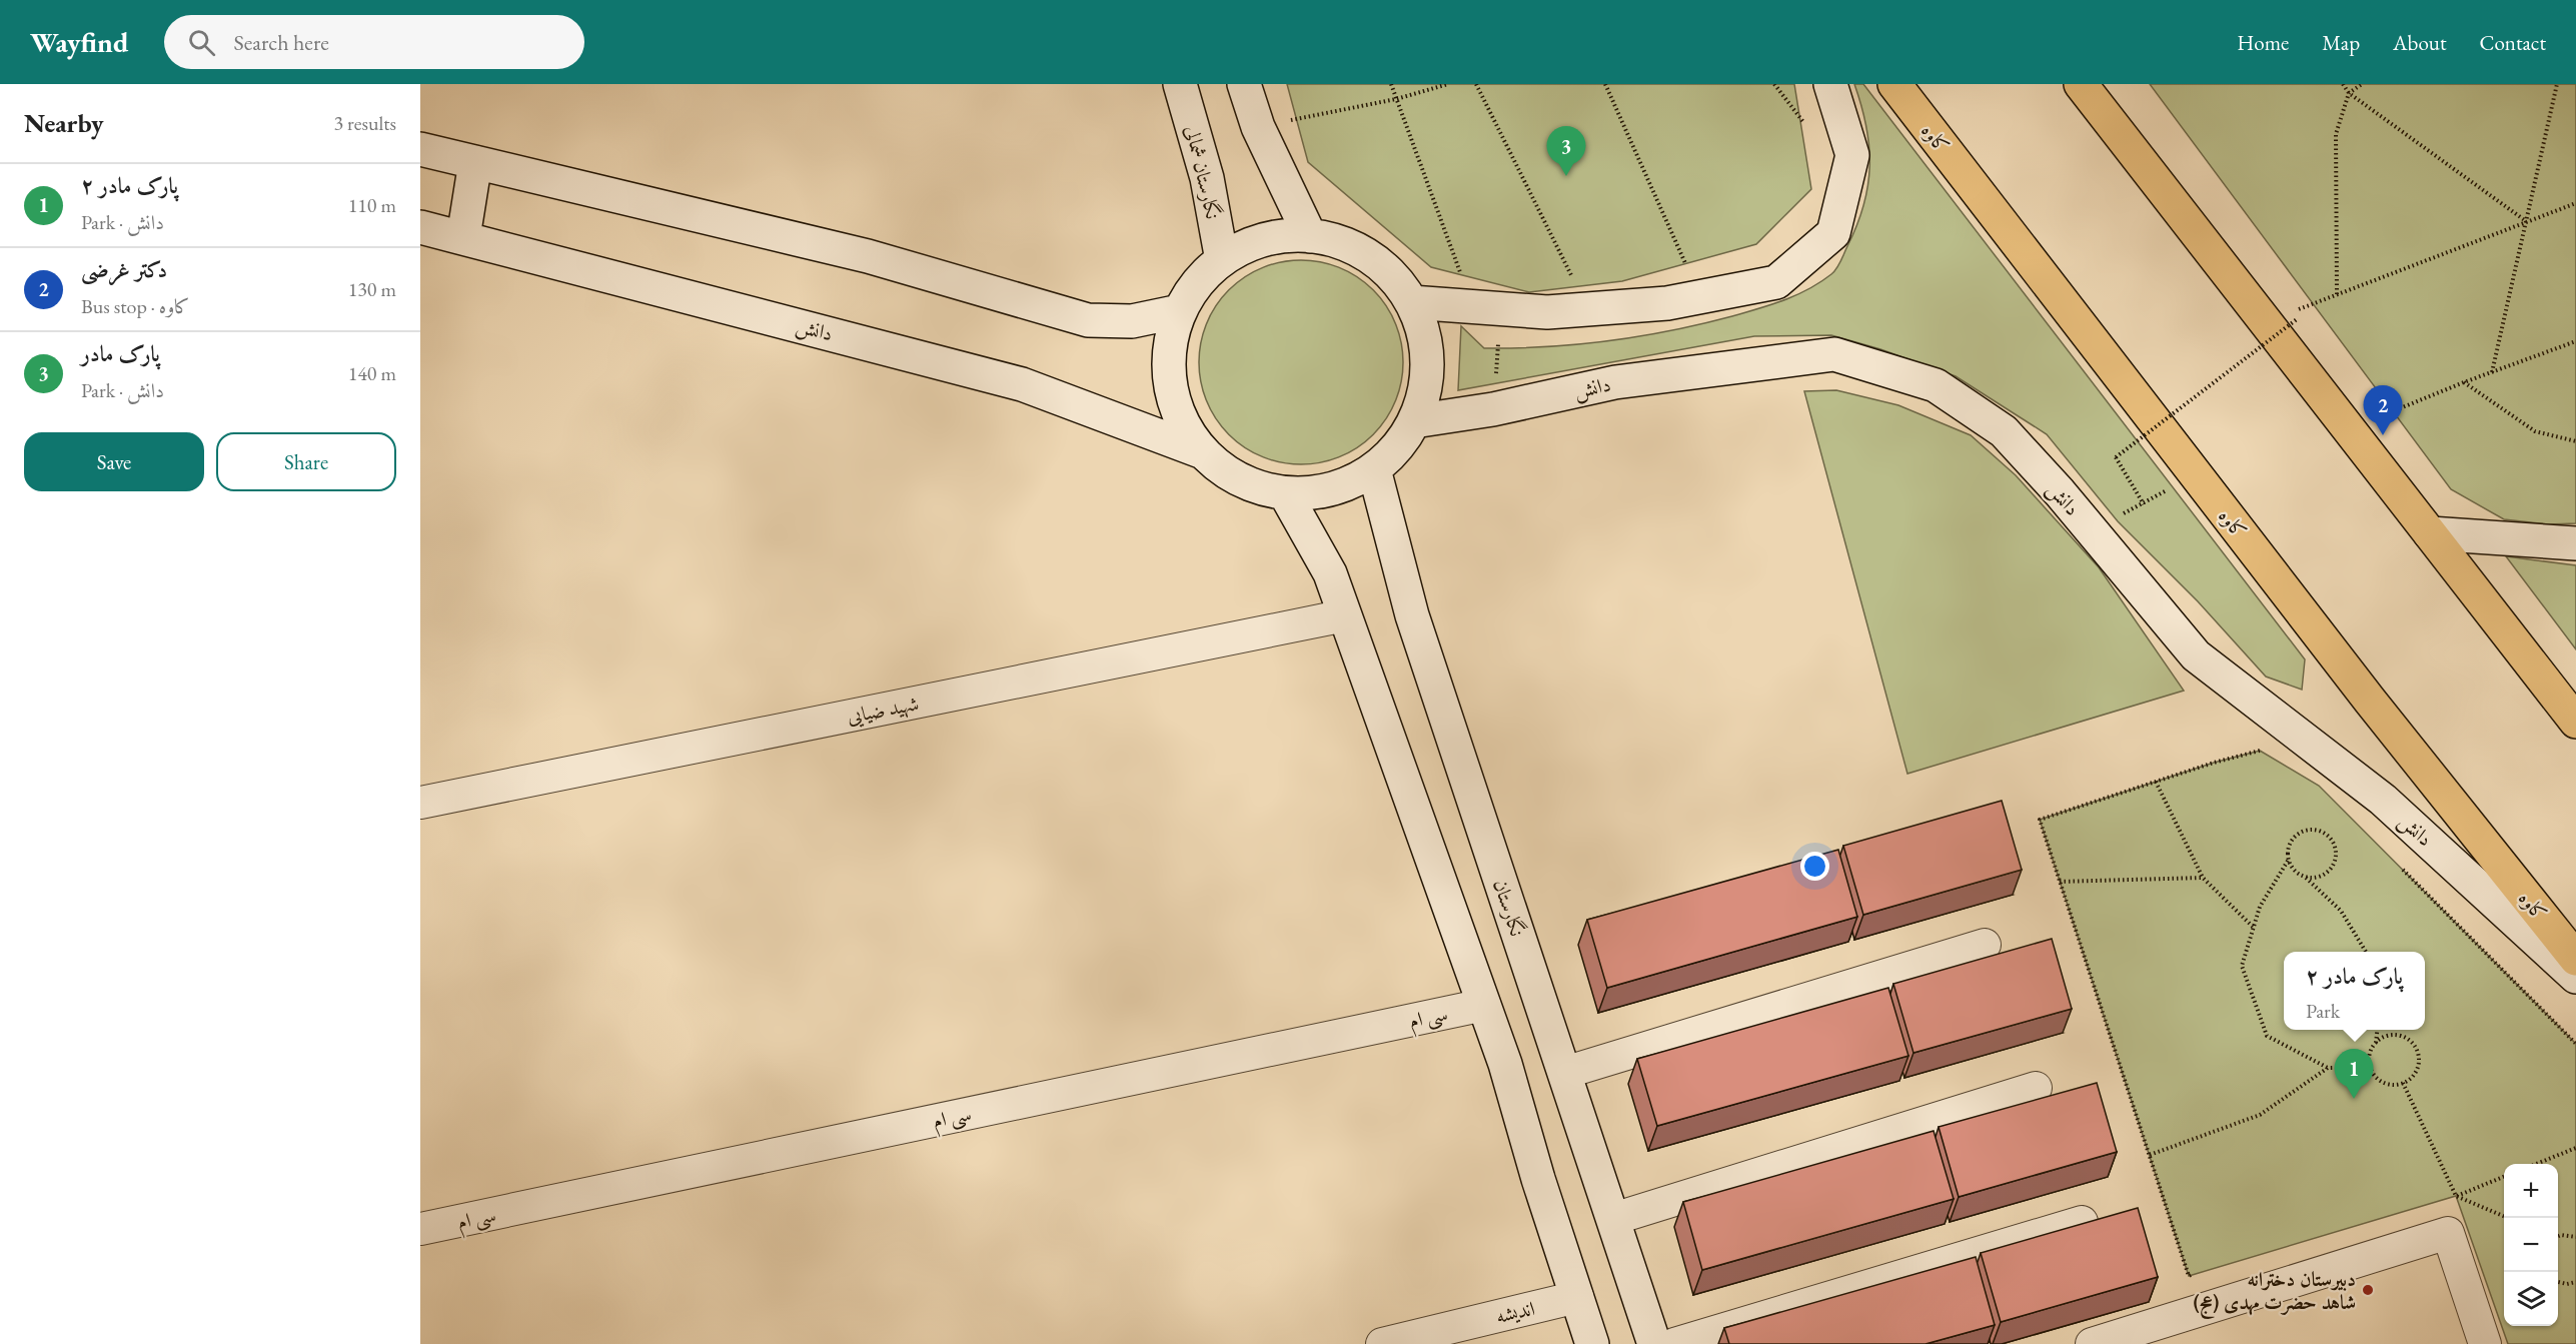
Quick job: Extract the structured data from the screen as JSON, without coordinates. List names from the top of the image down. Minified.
{"streets":{"main road":["کاوه","نگارستان شمالی","دانش","نگارستان"],"street":["شهید ضیایی","سی ام","اندیشه"]},"places":["دبیرستان دخترانه شاهد حضرت مهدی (عج)"],"page":{"header":"Wayfind","search":"Search here","nav":["Home","Map","About","Contact"],"heading":["Nearby","3 results"],"pins":["3","2","1"],"list":[{"mark":"1","name":"پارک مادر ۲","note":"Park · دانش","value":"110 m"},{"mark":"2","name":"دکتر غرضی","note":"Bus stop · کاوه","value":"130 m"},{"mark":"3","name":"پارک مادر","note":"Park · دانش","value":"140 m"}],"buttons":["Save","Share"],"popup":["پارک مادر ۲","Park"],"map_buttons":["+","−"]}}
